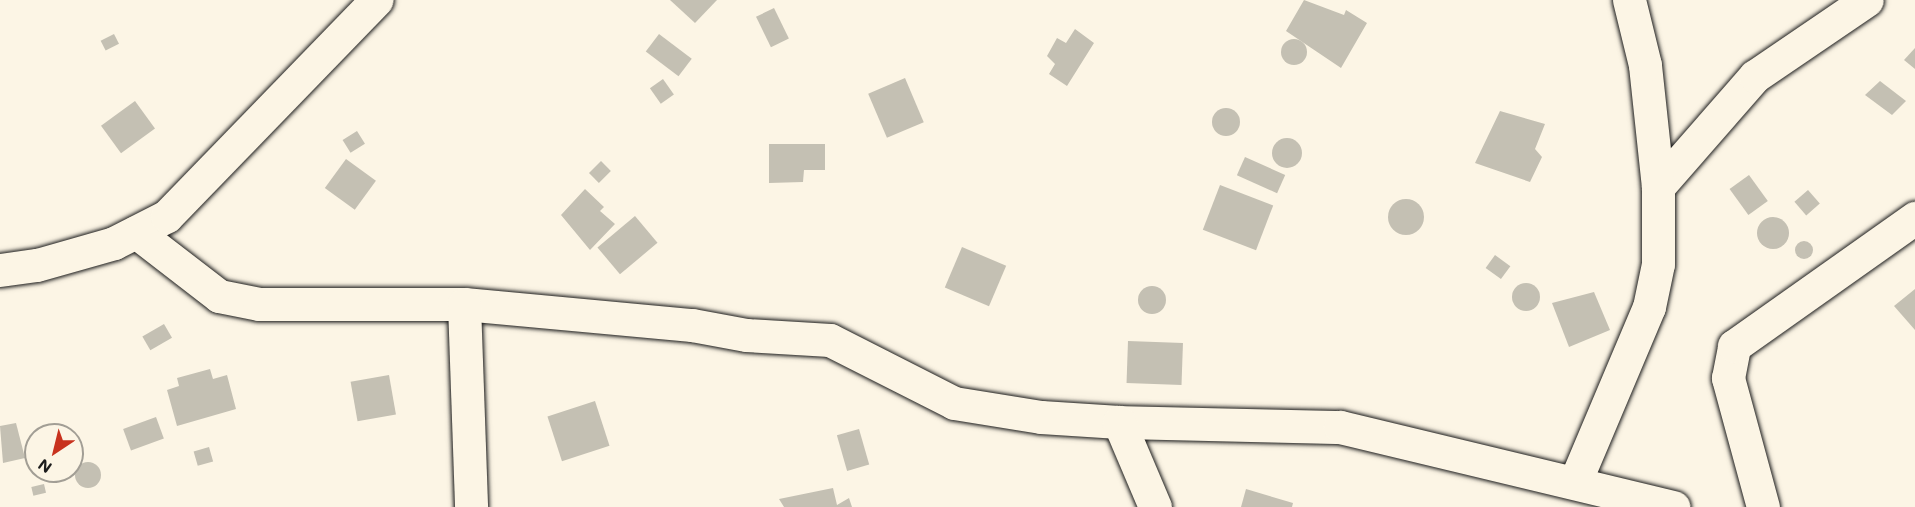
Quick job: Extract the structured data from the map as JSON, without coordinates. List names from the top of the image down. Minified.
{"north":"bottom left"}
